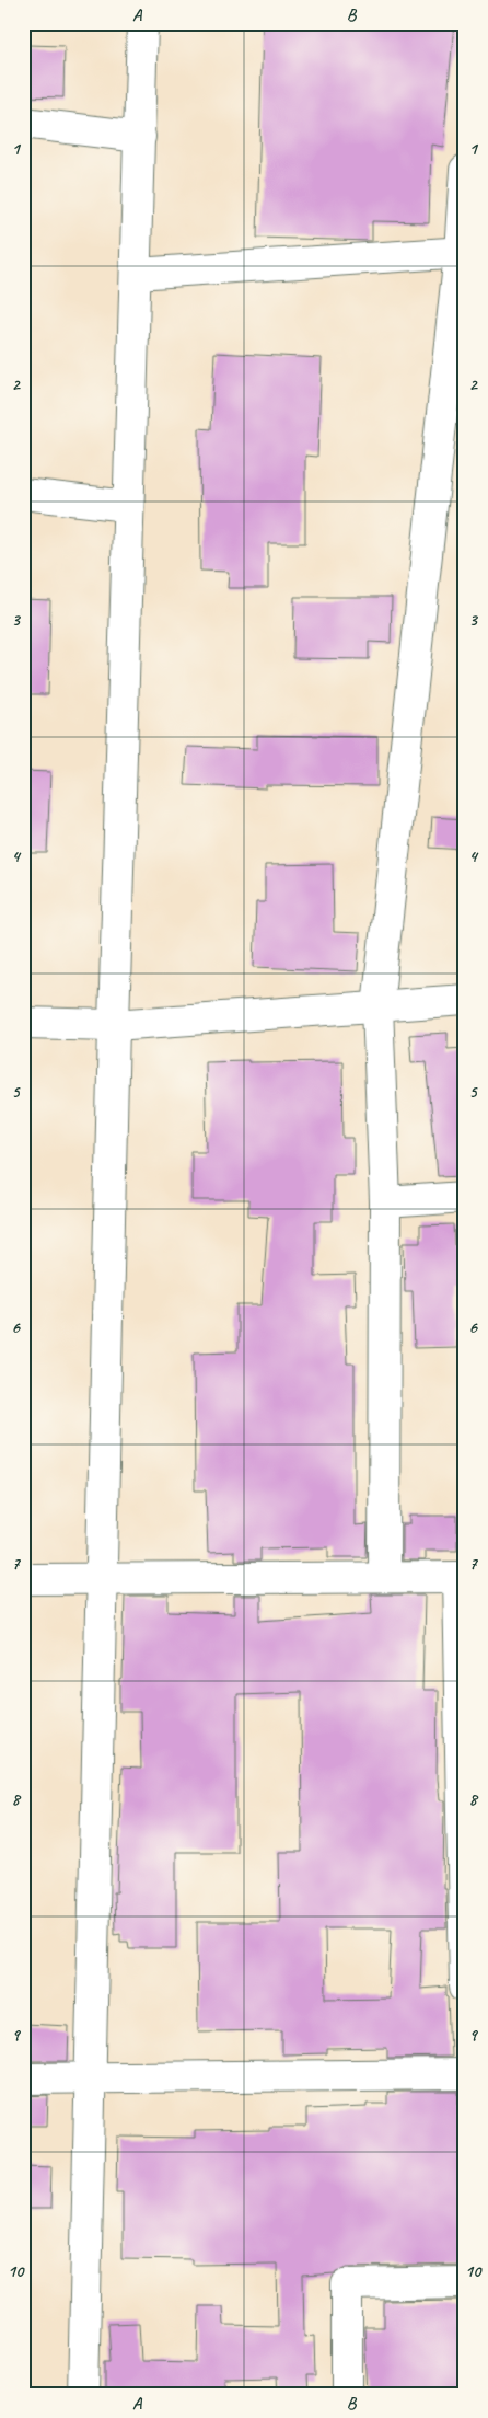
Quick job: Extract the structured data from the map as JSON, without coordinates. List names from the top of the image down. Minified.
{"grid":{"columns":["A","B"],"rows":["1","2","3","4","5","6","7","8","9","10"]}}
